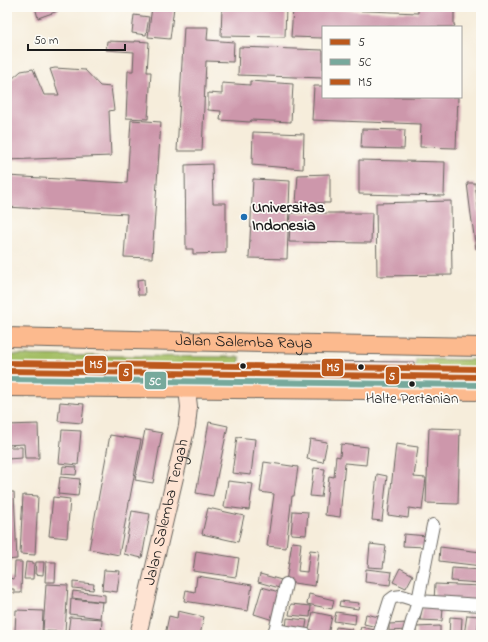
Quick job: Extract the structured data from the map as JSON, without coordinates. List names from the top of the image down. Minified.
{"streets":{"main road":["Jalan Salemba Raya","Jalan Salemba Tengah"]},"places":["Universitas Indonesia","Halte Pertanian"],"lines":["transit line M5","transit line 5","transit line 5C"],"legend":["5","5C","M5"],"scale_bar":"50 m"}
